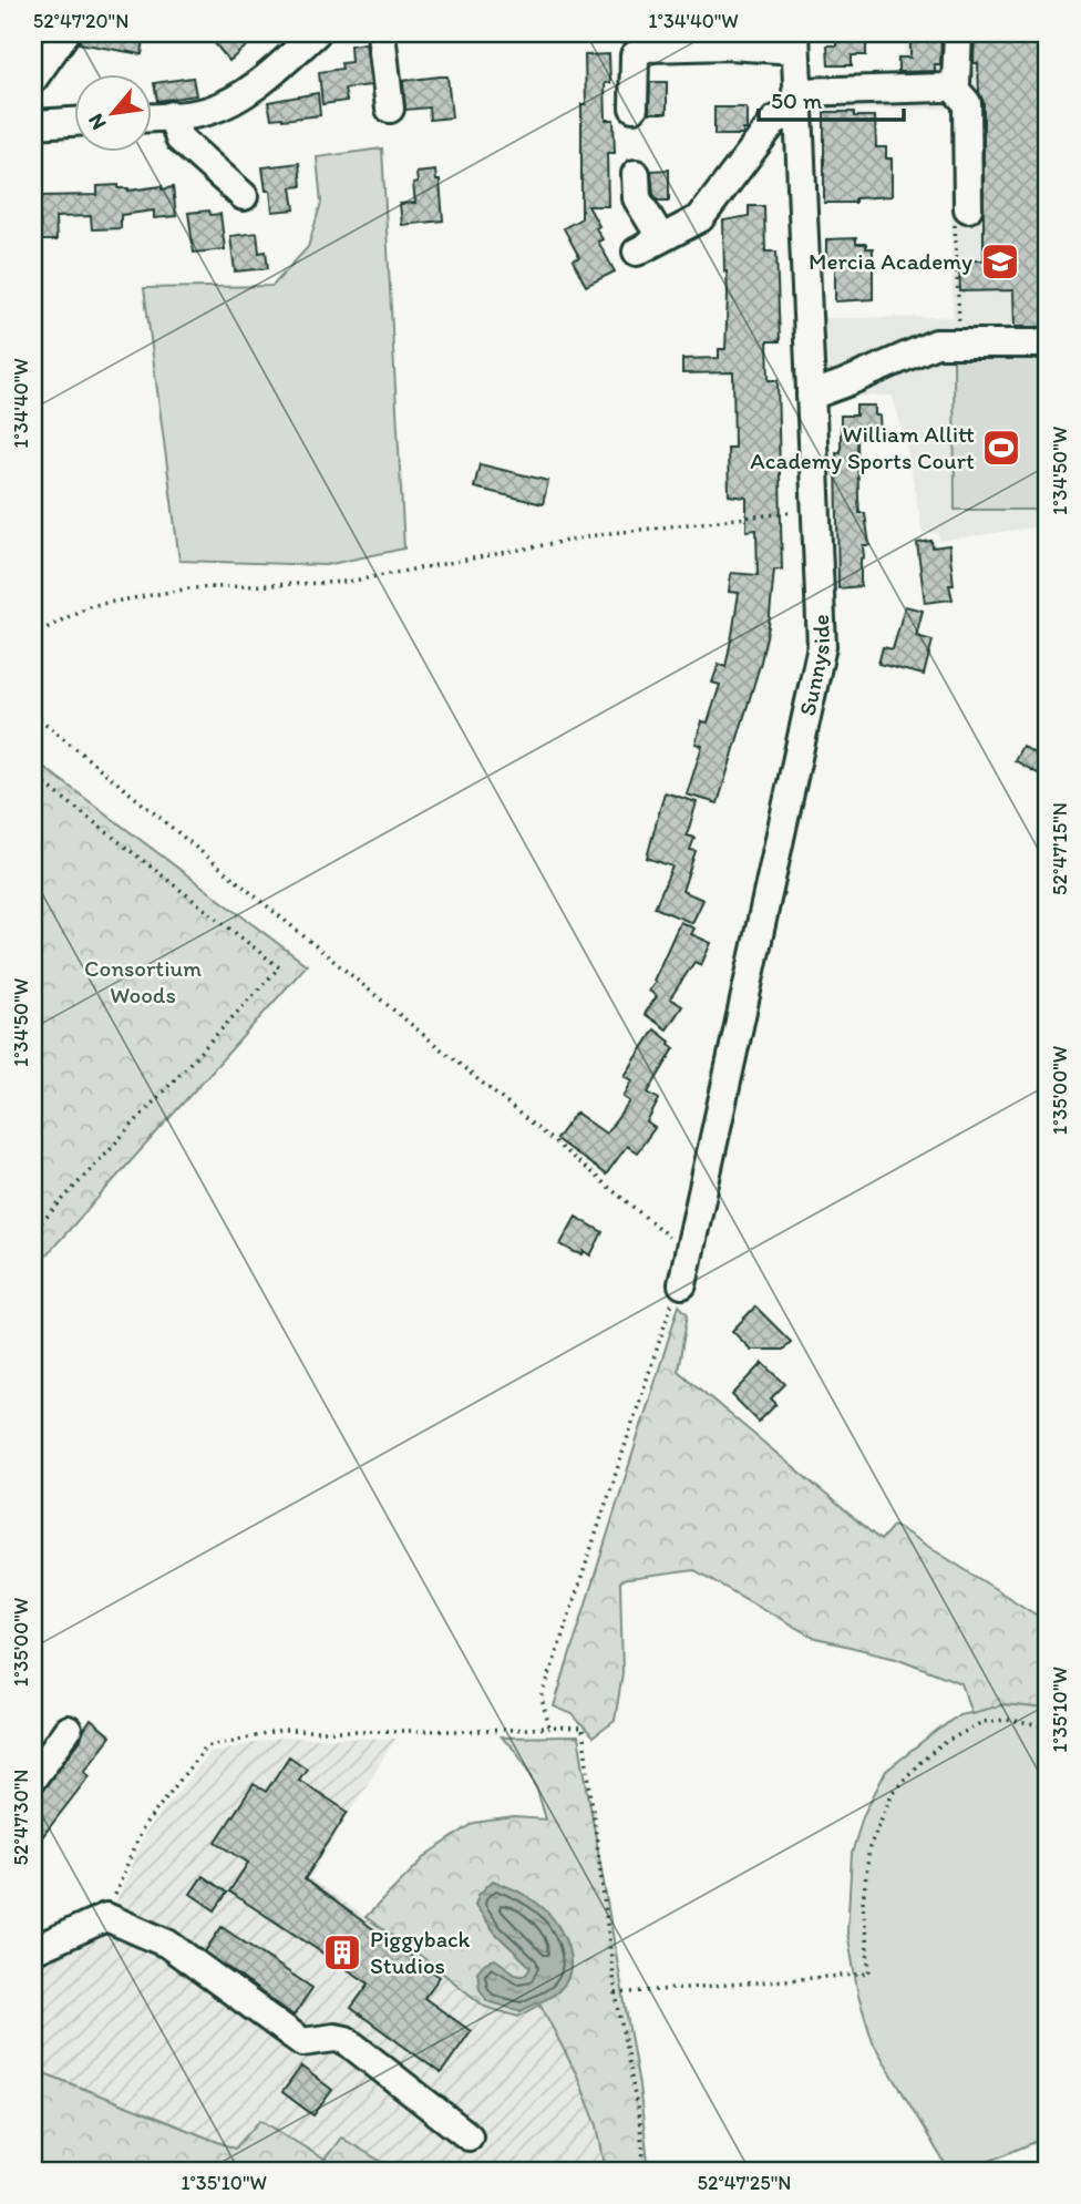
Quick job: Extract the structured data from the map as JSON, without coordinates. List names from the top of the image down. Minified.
{"streets":{"street":["Sunnyside"]},"parks":["Consortium Woods"],"places":{"school or university":["Mercia Academy"],"sports":["William Allitt Academy Sports Court"],"building":["Piggyback Studios"]},"scale_bar":"50 m","north":"bottom left","coordinates":["52°47'20\"N","1°34'40\"W","1°34'50\"W","52°47'15\"N","1°35'00\"W","1°35'10\"W","52°47'30\"N","52°47'25\"N"]}
